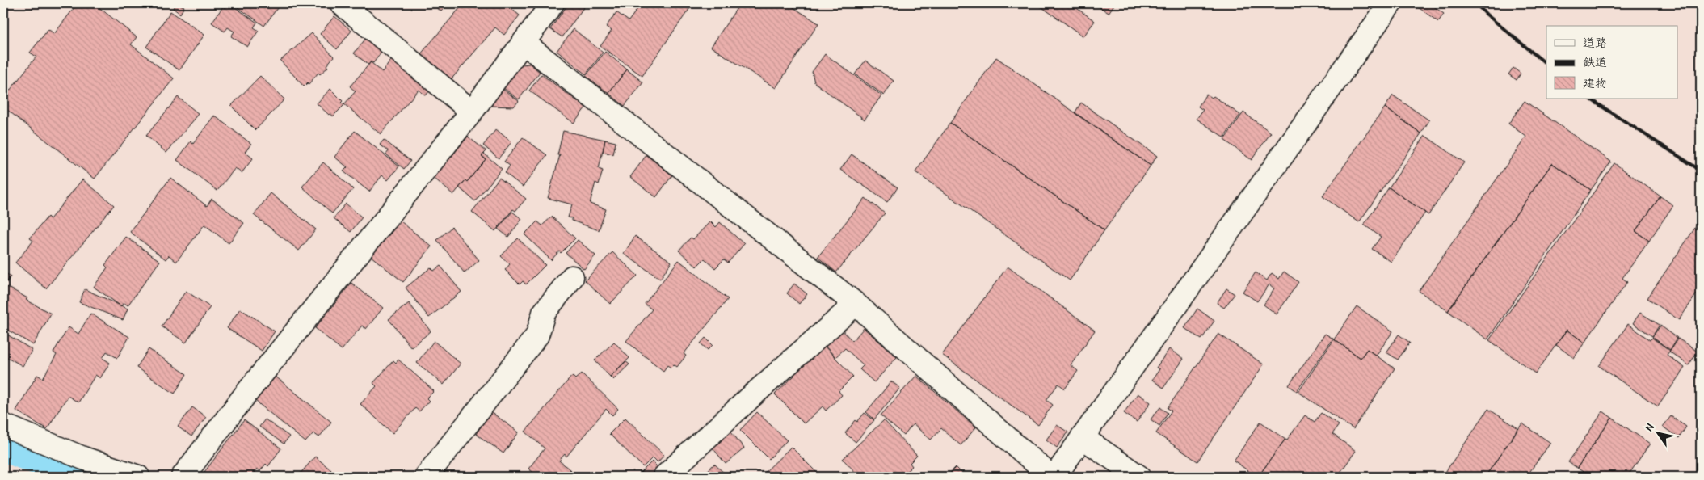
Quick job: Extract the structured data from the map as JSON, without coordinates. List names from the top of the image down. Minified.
{"legend":["道路","鉄道","建物"],"north":"top left"}
